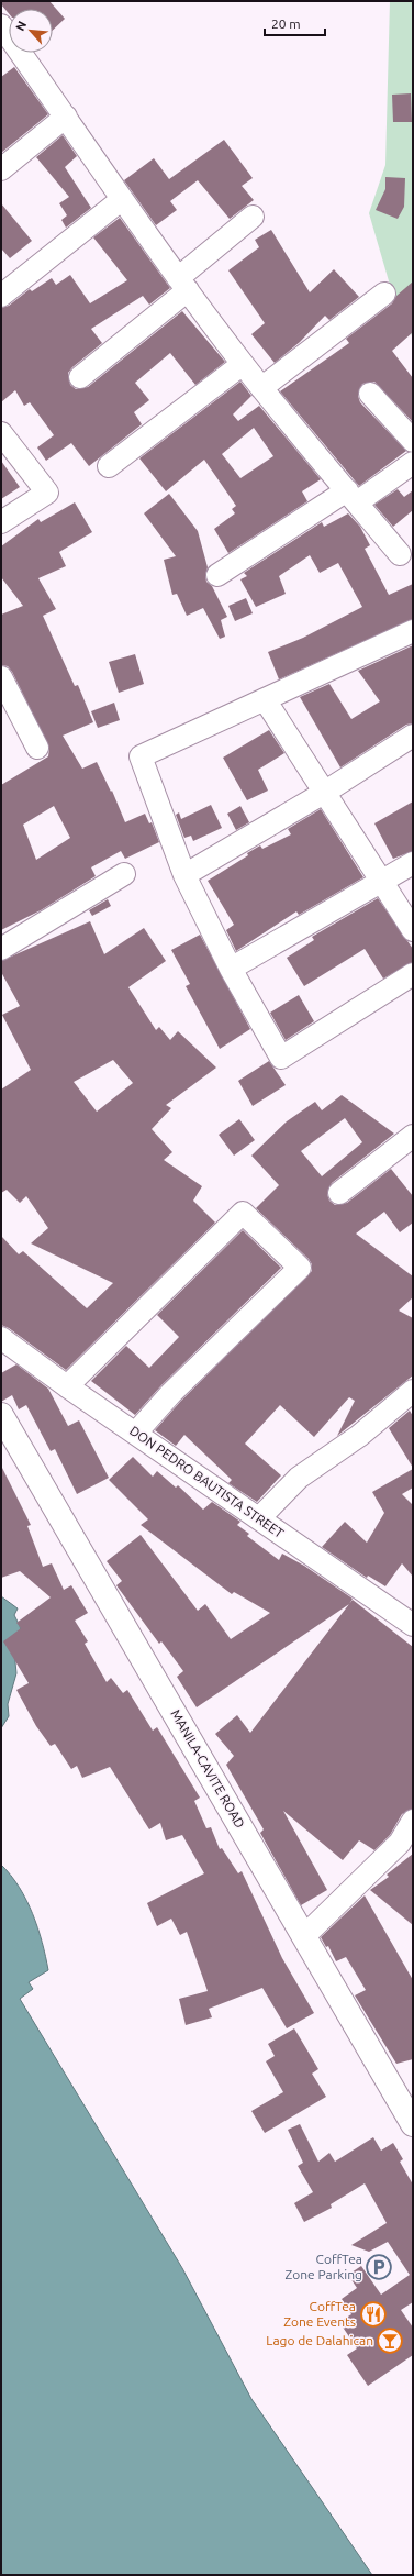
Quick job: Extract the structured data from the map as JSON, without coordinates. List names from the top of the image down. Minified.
{"streets":{"main road":["MANILA-CAVITE ROAD"],"street":["DON PEDRO BAUTISTA STREET"]},"places":{"parking":["CoffTea Zone Parking"],"restaurant":["CoffTea Zone Events"],"bar":["Lago de Dalahican"]},"scale_bar":"20 m","north":"top left"}
